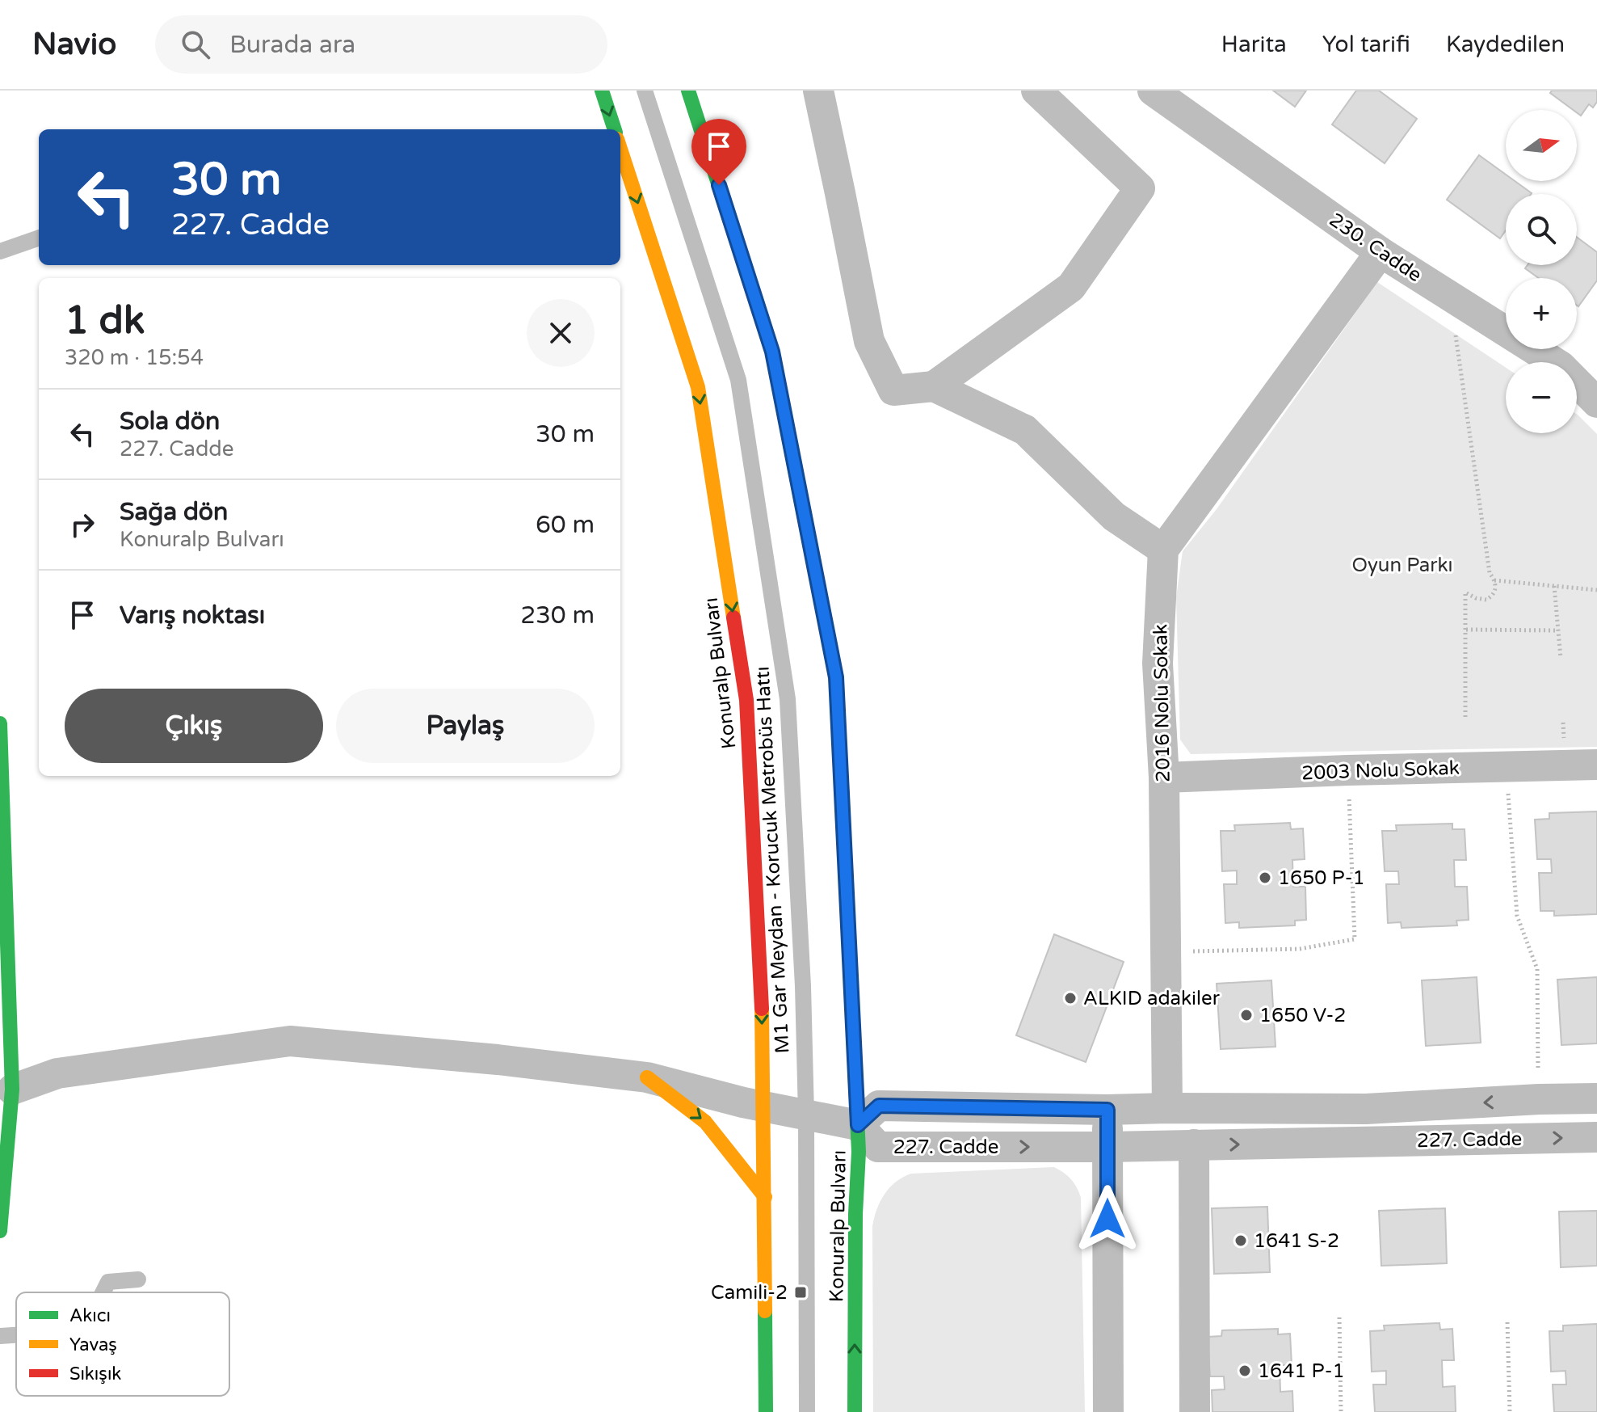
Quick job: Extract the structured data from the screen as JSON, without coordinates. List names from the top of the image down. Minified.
{"streets":{"main road":["Konuralp Bulvarı"],"street":["230. Cadde","2016 Nolu Sokak","2003 Nolu Sokak","227. Cadde"],"lane":["M1 Gar Meydan - Korucuk Metrobüs Hattı"]},"crossings":[["Konuralp Bulvarı","227. Cadde"],["2016 Nolu Sokak","2003 Nolu Sokak"],["2016 Nolu Sokak","227. Cadde"]],"parks":["Oyun Parkı"],"places":{"other":["1650 P-1","ALKID adakiler","1650 V-2","1641 S-2","1641 P-1"],"transit":["Camili-2"]},"legend":["Akıcı","Yavaş","Sıkışık"],"north":"right","page":{"header":"Navio","search":"Burada ara","nav":["Harita","Yol tarifi","Kaydedilen"],"map_buttons":["+","−"],"turn":["30 m","227. Cadde"],"heading":["1 dk","320 m · 15:54"],"list":[{"name":"Sola dön","note":"227. Cadde","value":"30 m"},{"name":"Sağa dön","note":"Konuralp Bulvarı","value":"60 m"},{"name":"Varış noktası","value":"230 m"}],"buttons":["Çıkış","Paylaş"]}}
